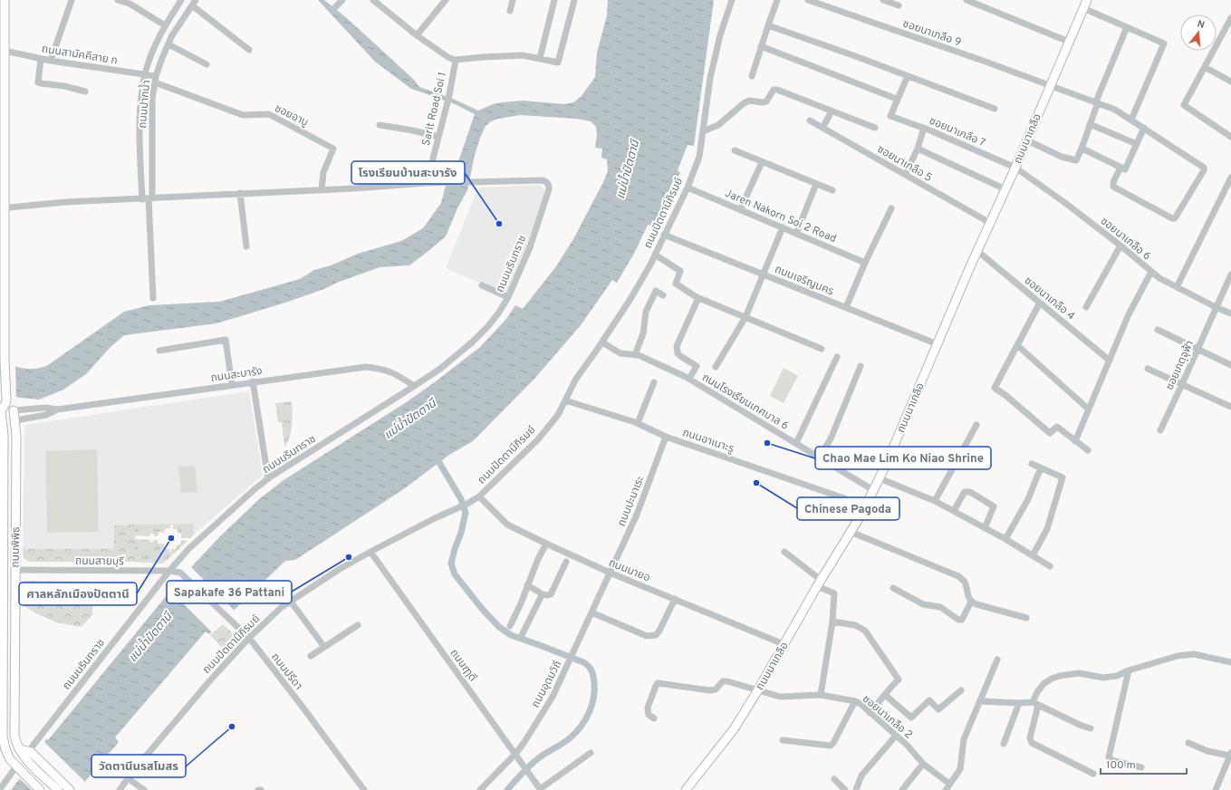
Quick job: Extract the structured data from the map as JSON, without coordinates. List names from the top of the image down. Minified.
{"streets":{"main road":["ถนนนาเกลือ","ถนนพิพิธ"],"street":["ซอยนาเกลือ 9","ถนนสามัคคีสาย ก","ถนนปากน้ำ","Sarit Road Soi 1","ซอยอาบู","ซอยนาเกลือ 7","ซอยนาเกลือ 5","ถนนปัตตานีภิรมย์","Jaren Nakorn Soi 2 Road","ซอยนาเกลือ 6","ถนนนรินทราช","ถนนเจริญนคร","ซอยนาเกลือ 4","ซอยเกตุจุฟ้า","ถนนสะบารัง","ถนนโรงเรียนเทศบาล 6","ถนนอาเนาะรู","ถนนปะนาเระ","ถนนสายบุรี","ถนนมายอ","ถนนฤๅดี","ถนนปรีดา","ถนนอุดมวิถี","ซอยนาเกลือ 2"]},"crossings":[["ซอยนาเกลือ 9","ถนนนาเกลือ"],["ถนนสามัคคีสาย ก","ถนนปากน้ำ"],["ถนนสามัคคีสาย ก","ซอยอาบู"],["ถนนปากน้ำ","ซอยอาบู"],["Sarit Road Soi 1","ถนนนรินทราช"],["ซอยนาเกลือ 7","ถนนนาเกลือ"],["ซอยนาเกลือ 7","ซอยนาเกลือ 6"],["ถนนนาเกลือ","ซอยนาเกลือ 5"],["ถนนนาเกลือ","ซอยนาเกลือ 6"],["ถนนนาเกลือ","ถนนเจริญนคร"],["ถนนนาเกลือ","ซอยนาเกลือ 4"],["ถนนนาเกลือ","ถนนโรงเรียนเทศบาล 6"],["ถนนนาเกลือ","ถนนอาเนาะรู"],["ถนนนาเกลือ","ถนนมายอ"],["ถนนนาเกลือ","ซอยนาเกลือ 2"],["ถนนปัตตานีภิรมย์","Jaren Nakorn Soi 2 Road"],["ถนนปัตตานีภิรมย์","ถนนเจริญนคร"],["ถนนปัตตานีภิรมย์","ถนนโรงเรียนเทศบาล 6"],["ถนนปัตตานีภิรมย์","ถนนอาเนาะรู"],["ถนนปัตตานีภิรมย์","ถนนมายอ"],["ถนนปัตตานีภิรมย์","ถนนฤๅดี"],["ถนนปัตตานีภิรมย์","ถนนปรีดา"],["ซอยนาเกลือ 6","ซอยเกตุจุฟ้า"],["ถนนนรินทราช","ถนนสะบารัง"],["ถนนนรินทราช","ถนนพิพิธ"],["ถนนนรินทราช","ถนนสายบุรี"],["ถนนอาเนาะรู","ถนนปะนาเระ"],["ถนนปะนาเระ","ถนนมายอ"],["ถนนปะนาเระ","ถนนอุดมวิถี"],["ถนนพิพิธ","ถนนสายบุรี"],["ถนนสายบุรี","ถนนปรีดา"],["ถนนมายอ","ถนนอุดมวิถี"],["ถนนฤๅดี","ถนนอุดมวิถี"]],"water":["แม่น้ำปัตตานี"],"places":["โรงเรียนบ้านสะบารัง","Chao Mae Lim Ko Niao Shrine","Chinese Pagoda","ศาลหลักเมืองปัตตานี","Sapakafe 36 Pattani","วัดตานีนรสโมสร"],"scale_bar":"100 m","north":"top"}
